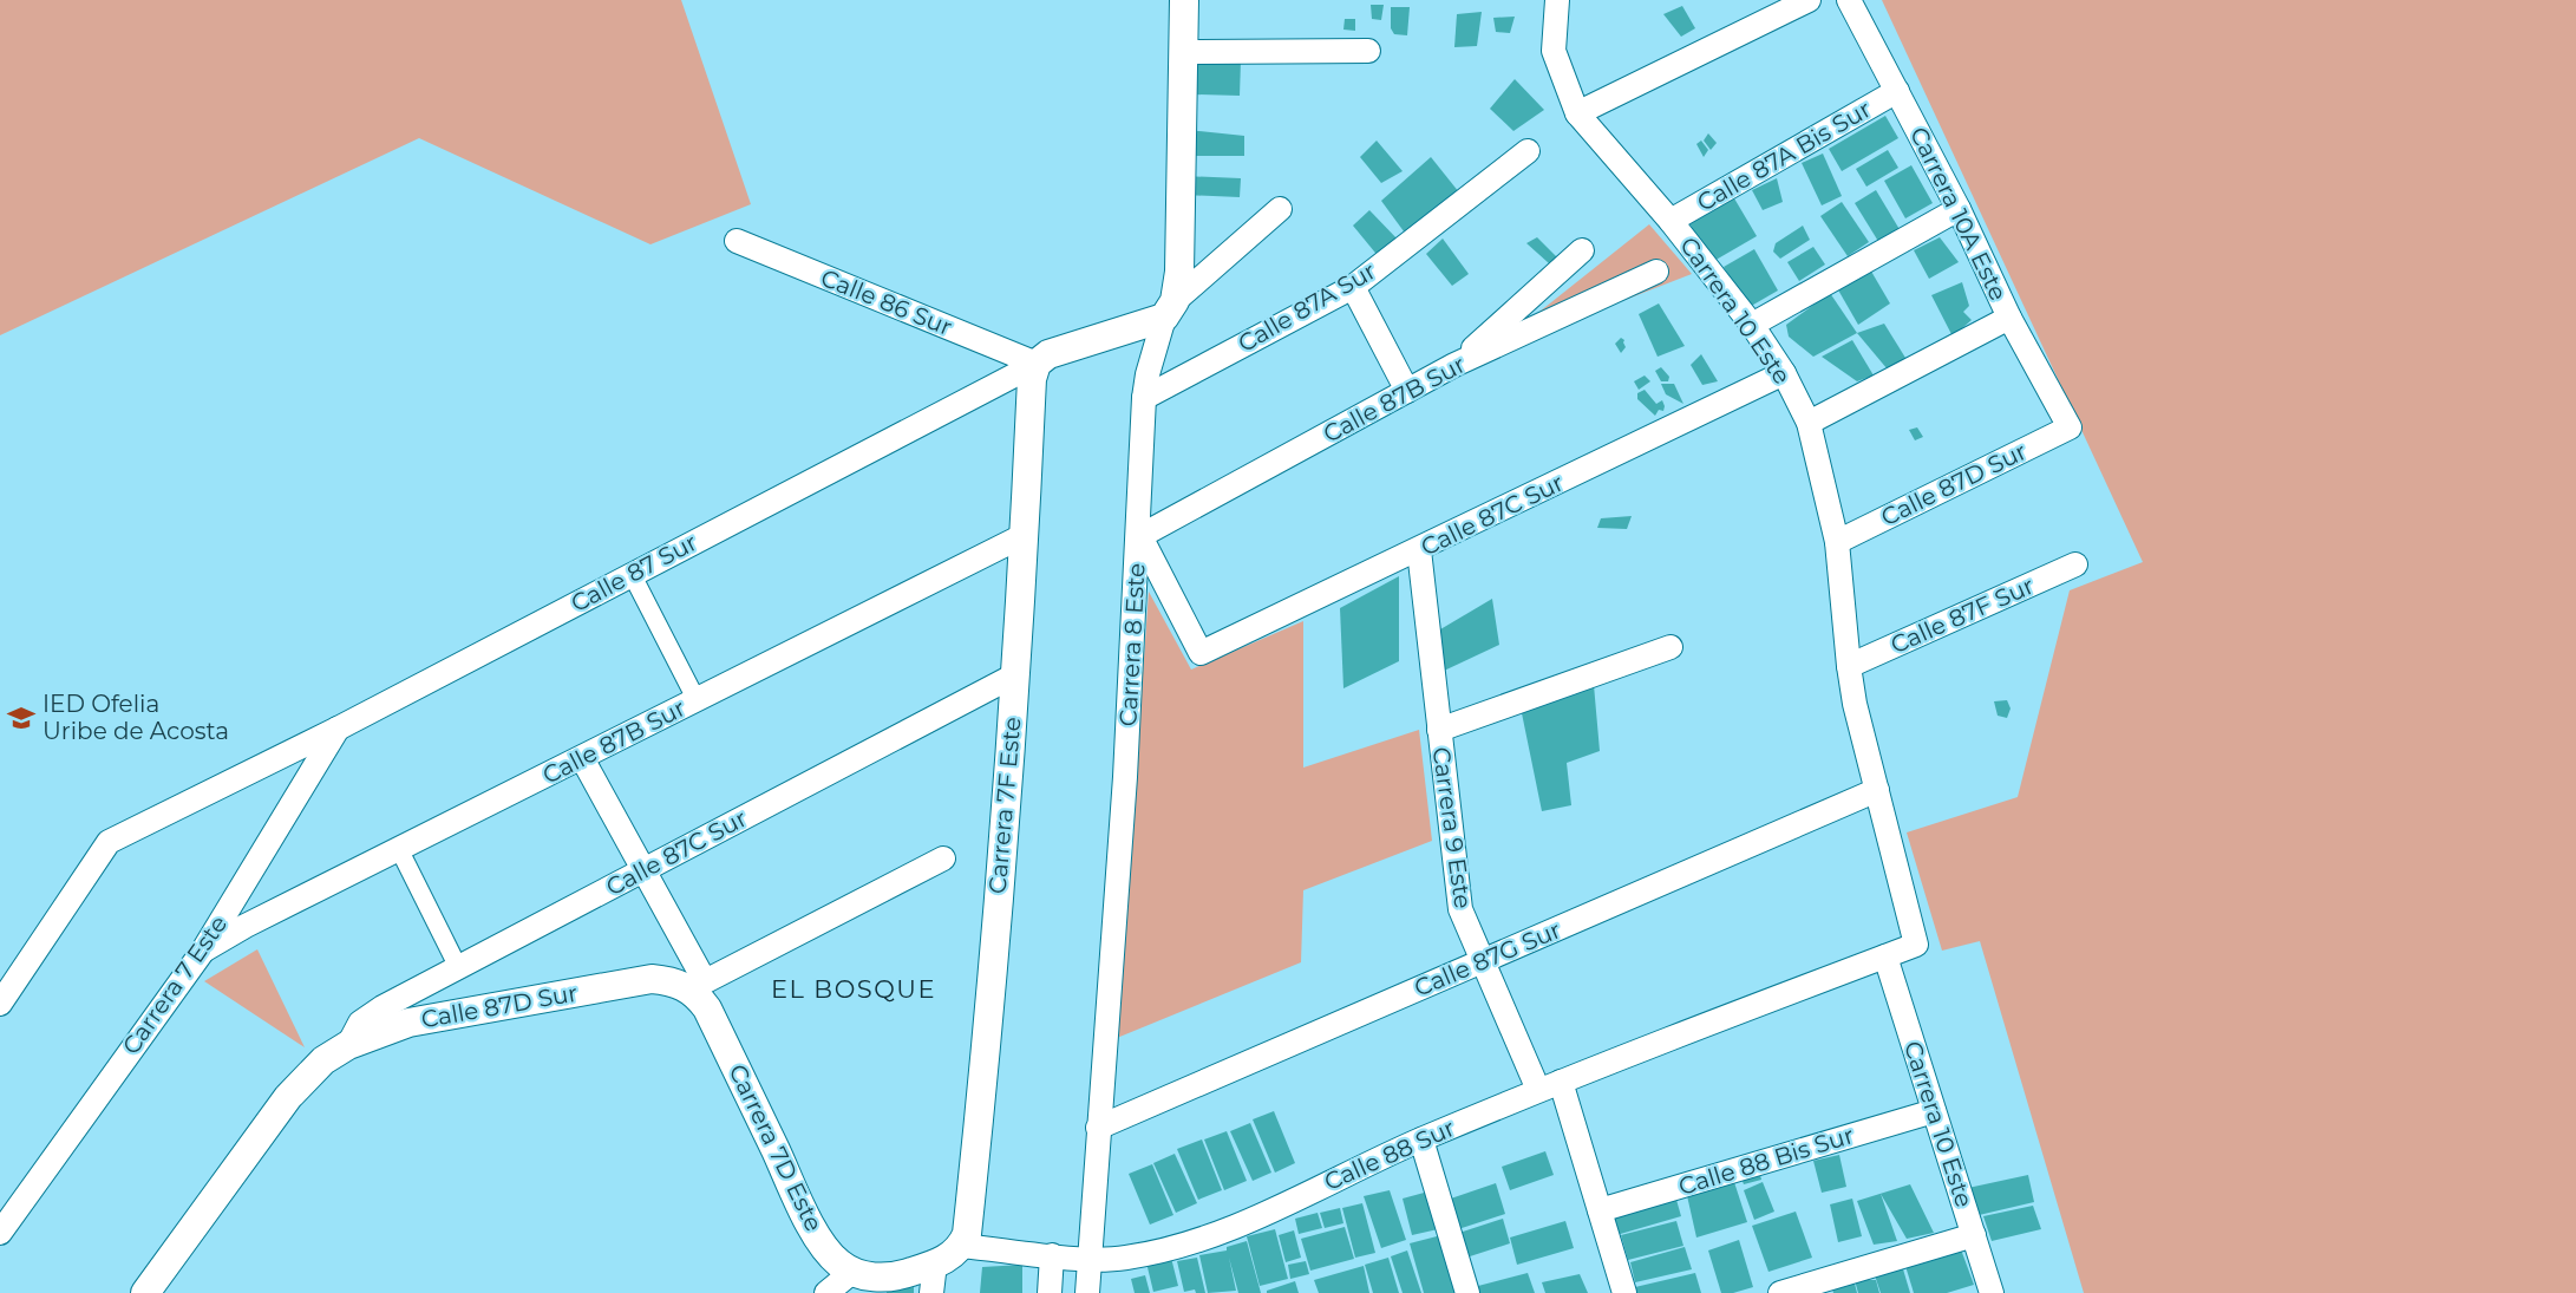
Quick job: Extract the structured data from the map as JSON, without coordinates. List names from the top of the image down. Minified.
{"streets":{"street":["Calle 87A Bis Sur","Carrera 10A Este","Calle 86 Sur","Calle 87A Sur","Carrera 10 Este","Calle 87B Sur","Calle 87D Sur","Calle 87C Sur","Calle 87 Sur","Calle 87F Sur","Carrera 8 Este","Carrera 7F Este","Carrera 9 Este","Calle 87G Sur","Carrera 7 Este","Carrera 7D Este","Calle 88 Sur","Calle 88 Bis Sur"]},"crossings":[["Calle 87A Bis Sur","Carrera 10A Este"],["Calle 87A Bis Sur","Carrera 10 Este"],["Carrera 10A Este","Calle 87D Sur"],["Calle 86 Sur","Calle 87 Sur"],["Calle 86 Sur","Carrera 7F Este"],["Calle 87A Sur","Carrera 8 Este"],["Carrera 10 Este","Calle 87D Sur"],["Carrera 10 Este","Calle 87C Sur"],["Carrera 10 Este","Calle 87F Sur"],["Carrera 10 Este","Calle 87G Sur"],["Carrera 10 Este","Calle 88 Sur"],["Carrera 10 Este","Calle 88 Bis Sur"],["Calle 87B Sur","Calle 87C Sur"],["Calle 87B Sur","Carrera 8 Este"],["Calle 87B Sur","Carrera 7F Este"],["Calle 87B Sur","Carrera 7 Este"],["Calle 87B Sur","Carrera 7D Este"],["Calle 87D Sur","Calle 87C Sur"],["Calle 87D Sur","Carrera 7D Este"],["Calle 87C Sur","Carrera 8 Este"],["Calle 87C Sur","Carrera 7F Este"],["Calle 87C Sur","Carrera 9 Este"],["Calle 87C Sur","Carrera 7D Este"],["Calle 87 Sur","Carrera 8 Este"],["Calle 87 Sur","Carrera 7F Este"],["Calle 87 Sur","Carrera 7 Este"],["Carrera 8 Este","Calle 87G Sur"],["Carrera 8 Este","Calle 88 Sur"],["Carrera 7F Este","Calle 88 Sur"],["Carrera 9 Este","Calle 87G Sur"],["Carrera 9 Este","Calle 88 Sur"]],"districts":["EL BOSQUE"],"places":{"school or university":["IED Ofelia Uribe de Acosta"]}}
